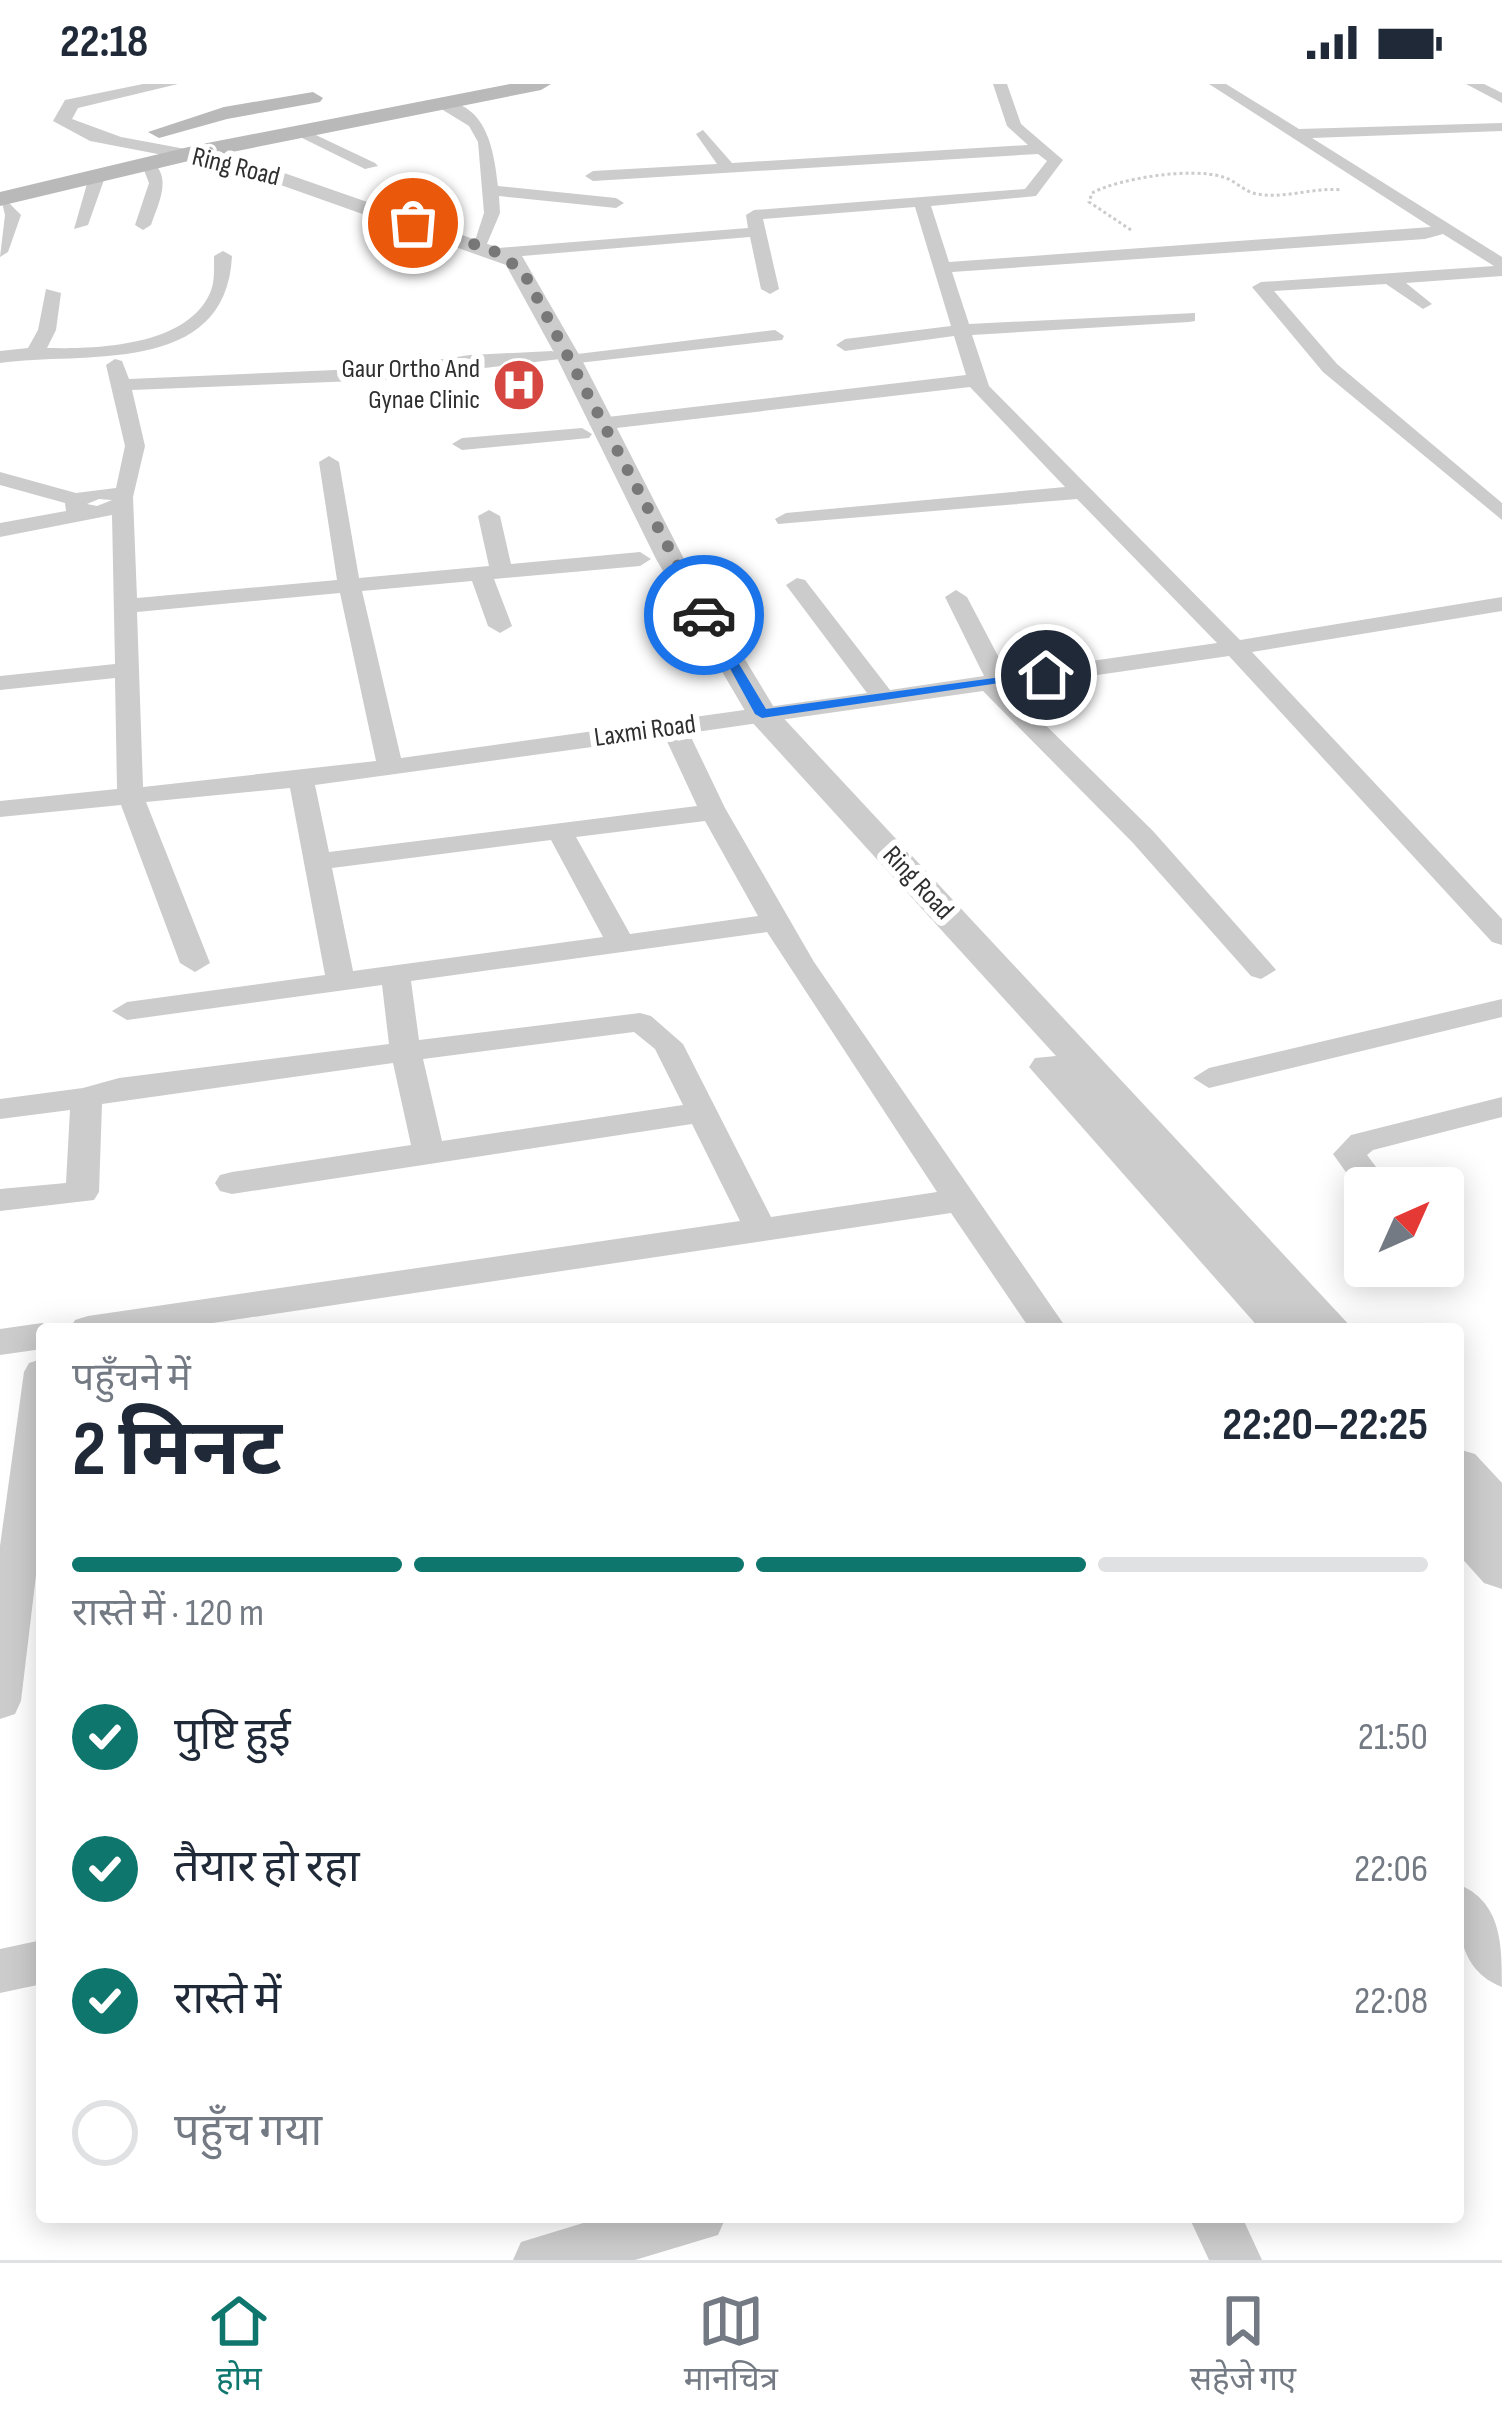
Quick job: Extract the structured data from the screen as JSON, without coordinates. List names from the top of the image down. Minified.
{"streets":{"street":["Ring Road","Laxmi Road"]},"crossings":[["Ring Road","Laxmi Road"]],"places":{"hospital":["Gaur Ortho And Gynae Clinic"]},"north":"top right","page":{"status":"22:18","heading":["2 मिनट","पहुँचने में","22:20–22:25"],"bar":"रास्ते में · 120 m","list":[["पुष्टि हुई","21:50"],["तैयार हो रहा","22:06"],["रास्ते में","22:08"],"पहुँच गया"],"tabs":["होम","मानचित्र","सहेजे गए"]}}
